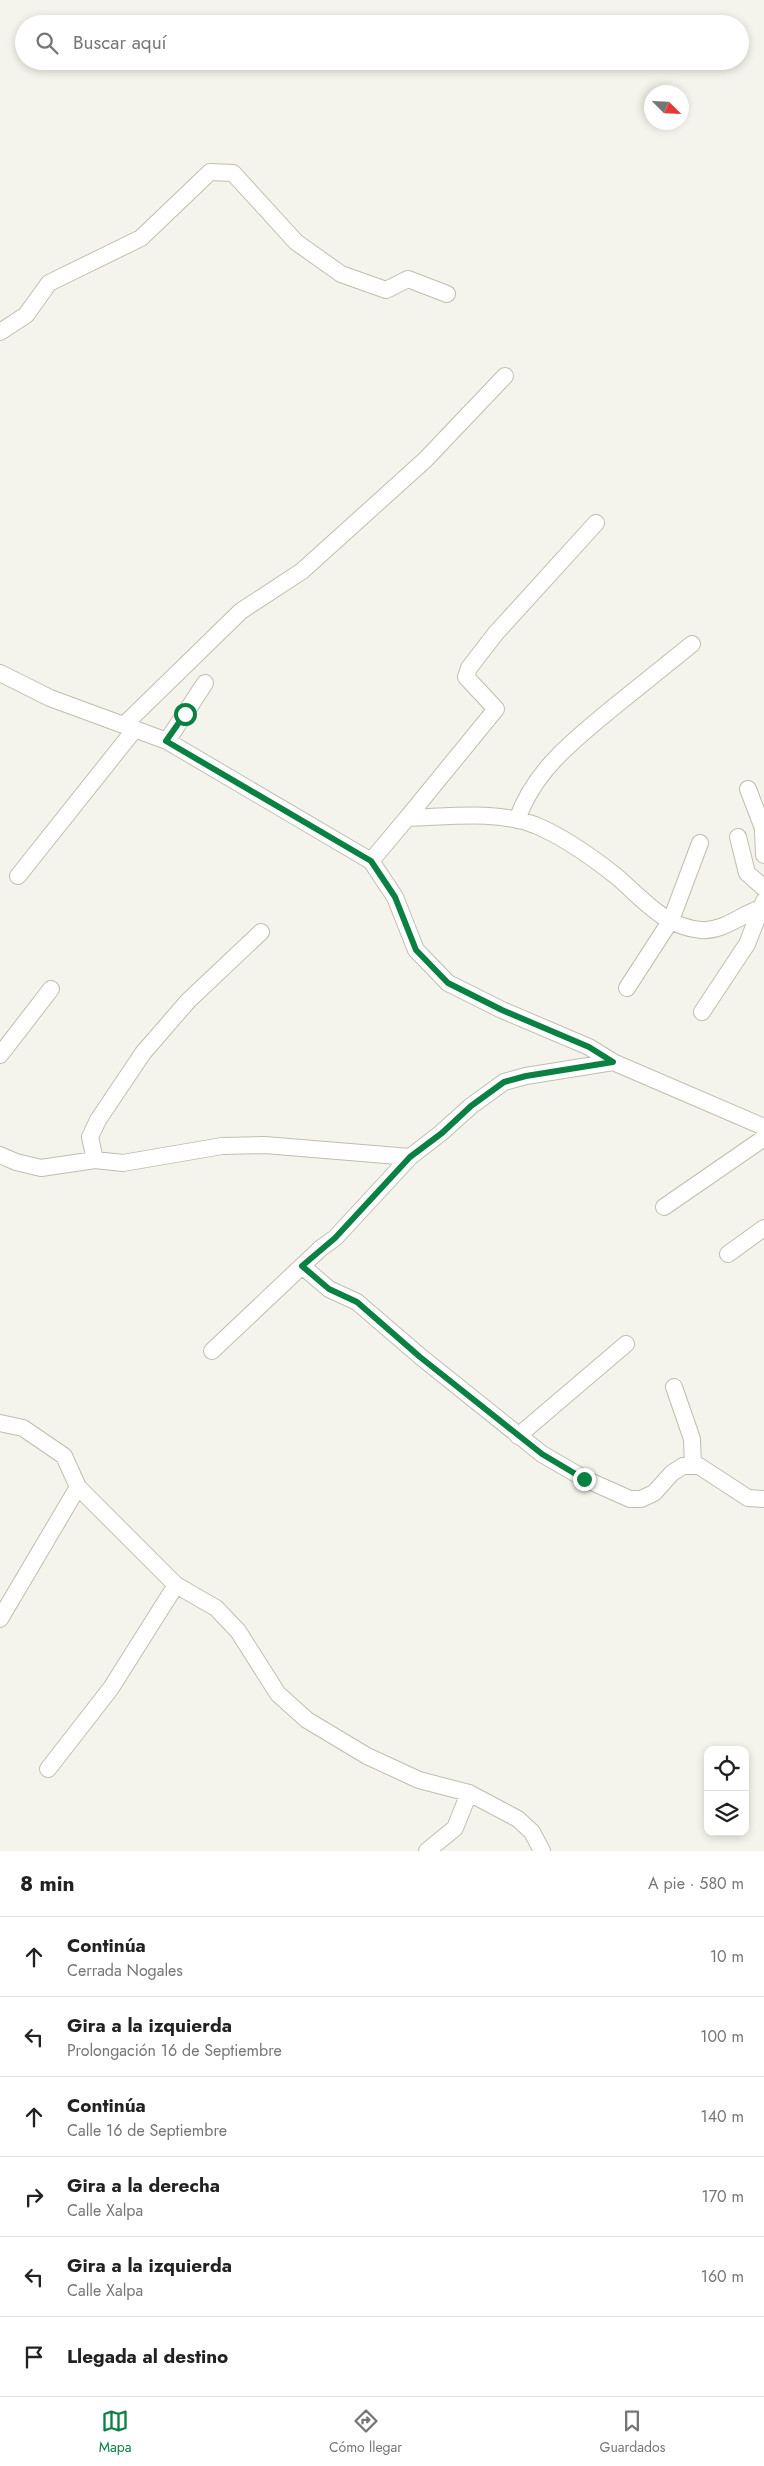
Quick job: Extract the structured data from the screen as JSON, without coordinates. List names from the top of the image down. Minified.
{"north":"bottom right","page":{"search":"Buscar aquí","heading":["8 min","A pie · 580 m"],"list":[["Continúa","Cerrada Nogales","10 m"],["Gira a la izquierda","Prolongación 16 de Septiembre","100 m"],["Continúa","Calle 16 de Septiembre","140 m"],["Gira a la derecha","Calle Xalpa","170 m"],["Gira a la izquierda","Calle Xalpa","160 m"],"Llegada al destino"],"nav":["Mapa","Cómo llegar","Guardados"]}}
